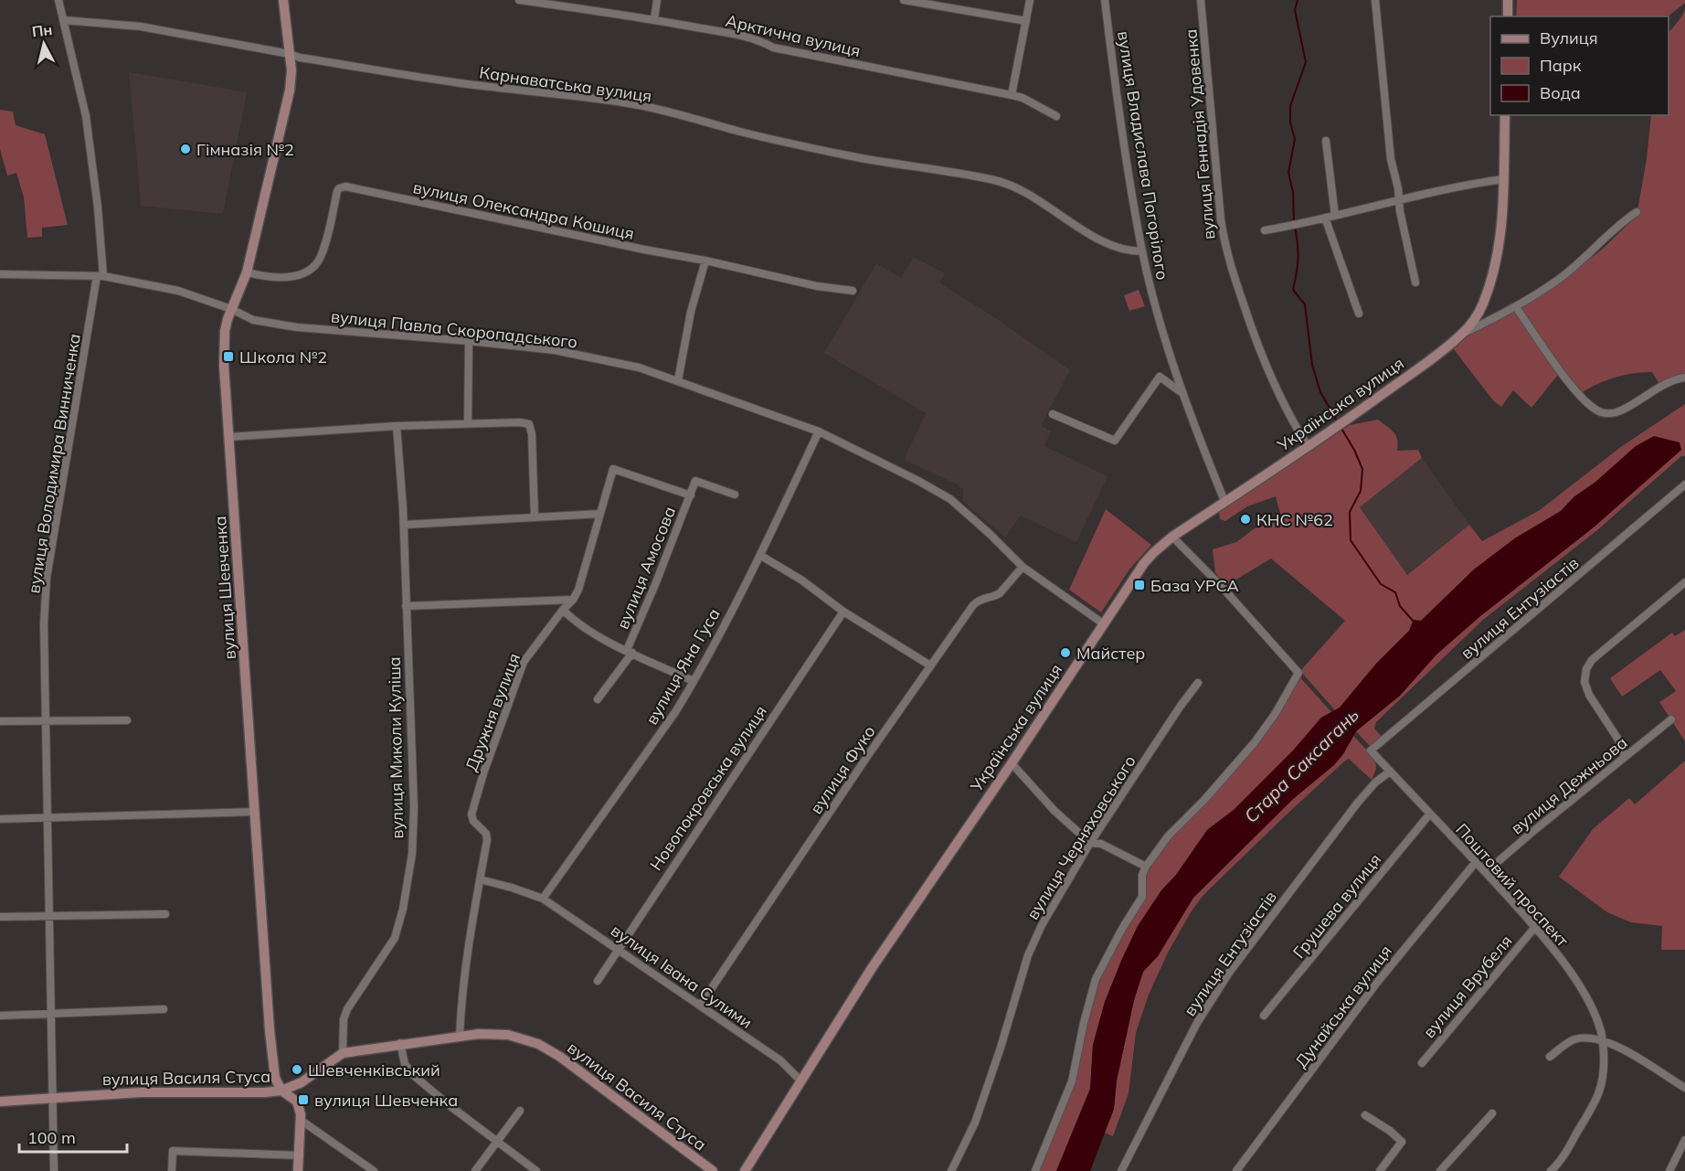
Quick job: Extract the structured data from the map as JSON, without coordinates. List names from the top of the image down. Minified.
{"streets":{"street":["Арктична вулиця","Карнаватська вулиця","вулиця Геннадія Удовенка","вулиця Владислава Погорілого","вулиця Олександра Кошиця","вулиця Павла Скоропадського","Українська вулиця","вулиця Володимира Винниченка","вулиця Амосова","вулиця Шевченка","вулиця Ентузіастів","вулиця Яна Гуса","Дружня вулиця","вулиця Миколи Куліша","вулиця Фуко","вулиця Дежньова","Новопокровська вулиця","вулиця Черняховського","Поштовий проспект","Грушева вулиця","вулиця Івана Сулими","вулиця Врубеля","Дунайська вулиця","вулиця Василя Стуса"]},"crossings":[["Карнаватська вулиця","вулиця Владислава Погорілого"],["Карнаватська вулиця","вулиця Володимира Винниченка"],["Карнаватська вулиця","вулиця Шевченка"],["вулиця Геннадія Удовенка","Українська вулиця"],["вулиця Владислава Погорілого","Українська вулиця"],["вулиця Олександра Кошиця","вулиця Шевченка"],["вулиця Павла Скоропадського","Українська вулиця"],["вулиця Павла Скоропадського","вулиця Володимира Винниченка"],["вулиця Павла Скоропадського","вулиця Шевченка"],["вулиця Павла Скоропадського","вулиця Яна Гуса"],["вулиця Павла Скоропадського","вулиця Фуко"],["Українська вулиця","вулиця Івана Сулими"],["вулиця Володимира Винниченка","вулиця Василя Стуса"],["вулиця Амосова","Дружня вулиця"],["вулиця Шевченка","вулиця Василя Стуса"],["вулиця Ентузіастів","Поштовий проспект"],["вулиця Яна Гуса","вулиця Івана Сулими"],["Дружня вулиця","вулиця Василя Стуса"],["вулиця Миколи Куліша","вулиця Василя Стуса"],["вулиця Фуко","вулиця Івана Сулими"],["вулиця Дежньова","Поштовий проспект"],["Новопокровська вулиця","вулиця Івана Сулими"],["Поштовий проспект","Грушева вулиця"],["Поштовий проспект","вулиця Врубеля"],["Поштовий проспект","Дунайська вулиця"]],"water":["Стара Саксагань"],"places":{"other":["Гімназія №2","КНС №62","Майстер","Шевченківський"],"transit":["Школа №2","База УРСА","вулиця Шевченка"]},"legend":["Вулиця","Парк","Вода"],"scale_bar":"100 m","north":"top"}
